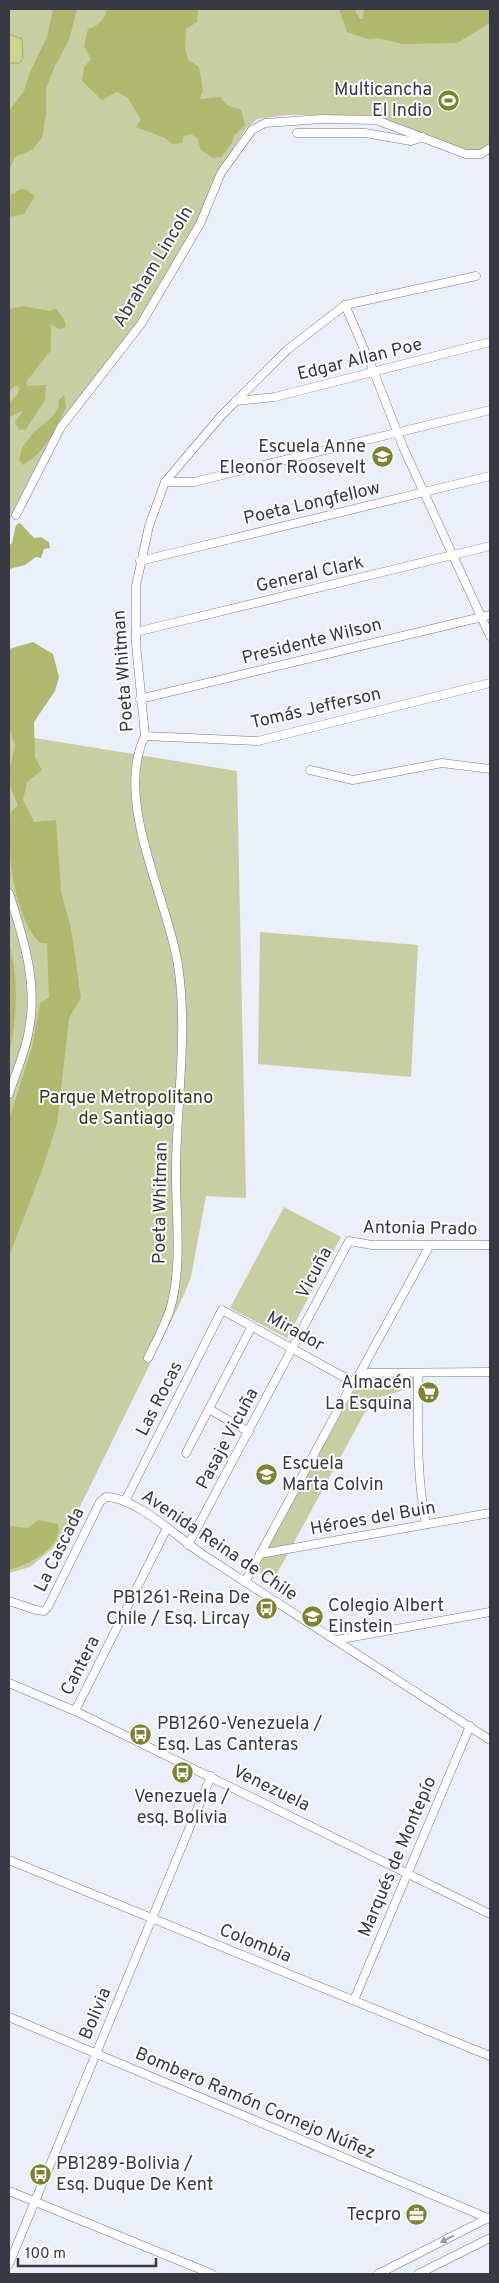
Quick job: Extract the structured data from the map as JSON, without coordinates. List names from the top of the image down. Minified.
{"streets":{"street":["Abraham Lincoln","Edgar Allan Poe","Poeta Longfellow","General Clark","Presidente Wilson","Poeta Whitman","Tomás Jefferson","Antonia Prado","Vicuña","Mirador","Las Rocas","Pasaje Vicuña","Héroes del Buin","Avenida Reina de Chile","La Cascada","Cantera","Venezuela","Marqués de Montepío","Colombia","Bolivia","Bombero Ramón Cornejo Núñez"]},"crossings":[["Edgar Allan Poe","Poeta Whitman"],["Poeta Longfellow","Poeta Whitman"],["General Clark","Poeta Whitman"],["Presidente Wilson","Poeta Whitman"],["Poeta Whitman","Tomás Jefferson"],["Antonia Prado","Vicuña"],["Vicuña","Mirador"],["Vicuña","Pasaje Vicuña"],["Mirador","Las Rocas"],["Mirador","Pasaje Vicuña"],["Las Rocas","Avenida Reina de Chile"],["Pasaje Vicuña","Avenida Reina de Chile"],["Avenida Reina de Chile","La Cascada"],["Avenida Reina de Chile","Cantera"],["Avenida Reina de Chile","Marqués de Montepío"],["Cantera","Venezuela"],["Venezuela","Marqués de Montepío"],["Venezuela","Bolivia"],["Marqués de Montepío","Colombia"],["Colombia","Bolivia"],["Bolivia","Bombero Ramón Cornejo Núñez"]],"parks":["Parque Metropolitano de Santiago"],"places":{"sports":["Multicancha El Indio"],"school or university":["Escuela Anne Eleonor Roosevelt","Escuela Marta Colvin","Colegio Albert Einstein"],"supermarket":["Almacén La Esquina"],"bus stop":["PB1261-Reina De Chile / Esq. Lircay","PB1260-Venezuela / Esq. Las Canteras","Venezuela / esq. Bolivia","PB1289-Bolivia / Esq. Duque De Kent"],"office":["Tecpro"]},"scale_bar":"100 m"}
